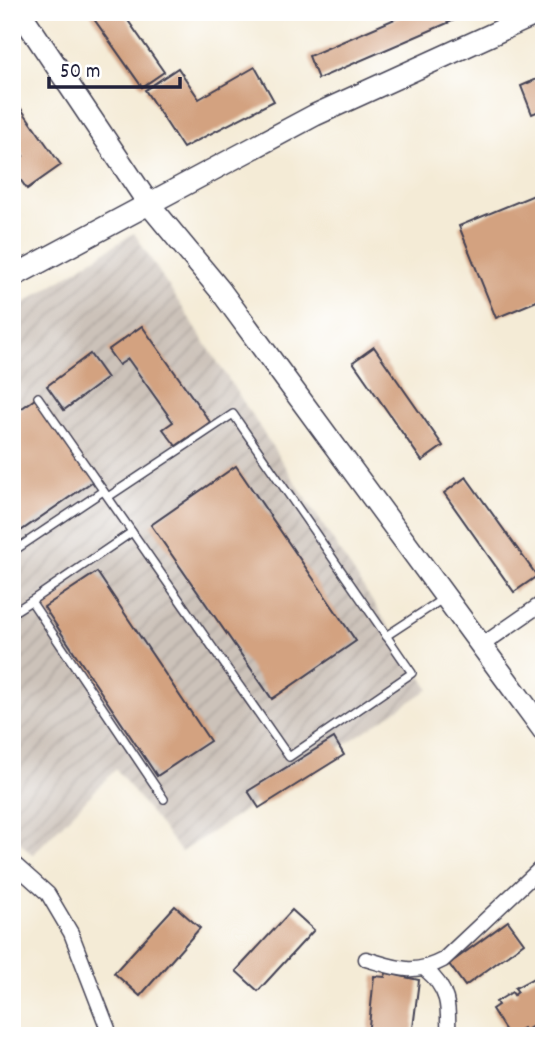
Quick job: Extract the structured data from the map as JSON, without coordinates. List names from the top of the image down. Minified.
{"scale_bar":"50 m"}
